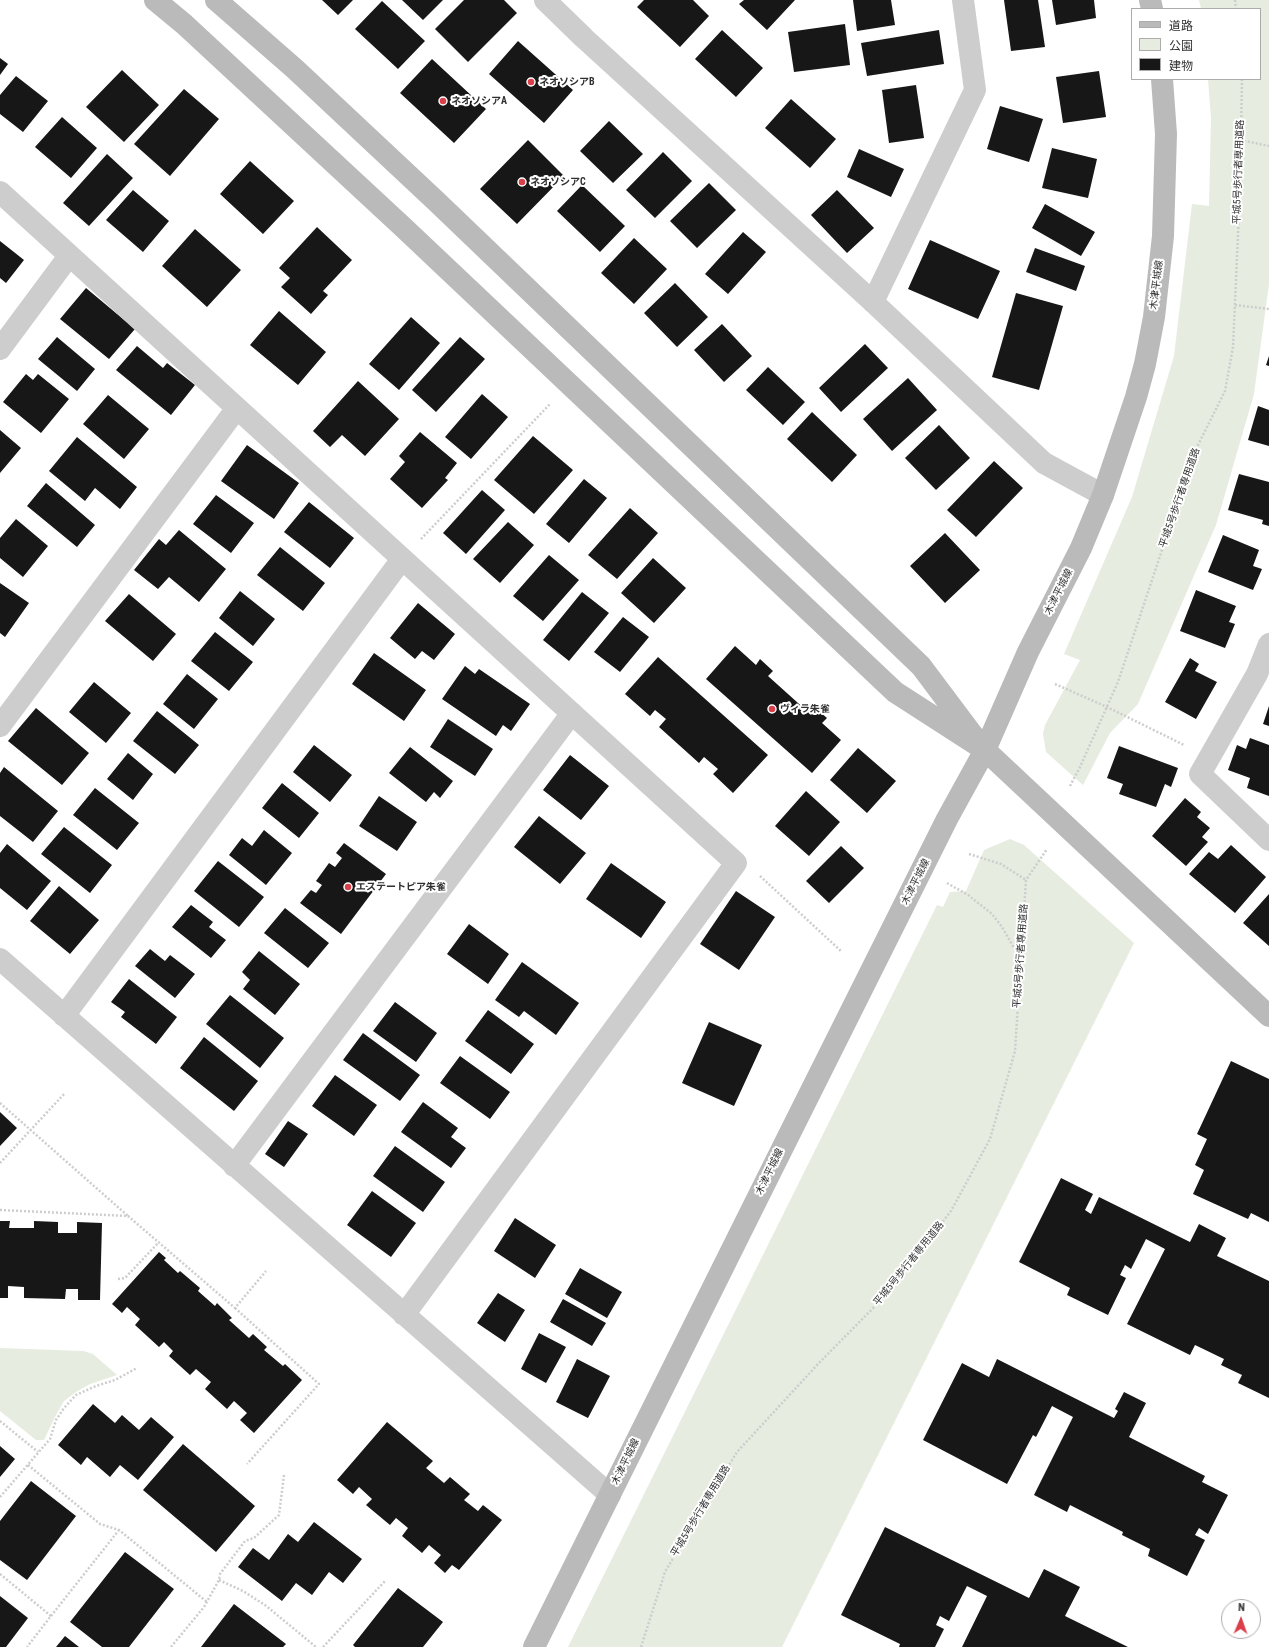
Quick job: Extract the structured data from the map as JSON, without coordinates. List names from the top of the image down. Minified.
{"streets":{"street":["木津平城線"],"path":["平城5号歩行者専用道路"]},"places":["ネオソシアB","ネオソシアA","ネオソシアC","ヴィラ朱雀","エステートピア朱雀"],"legend":["道路","公園","建物"],"north":"top"}
